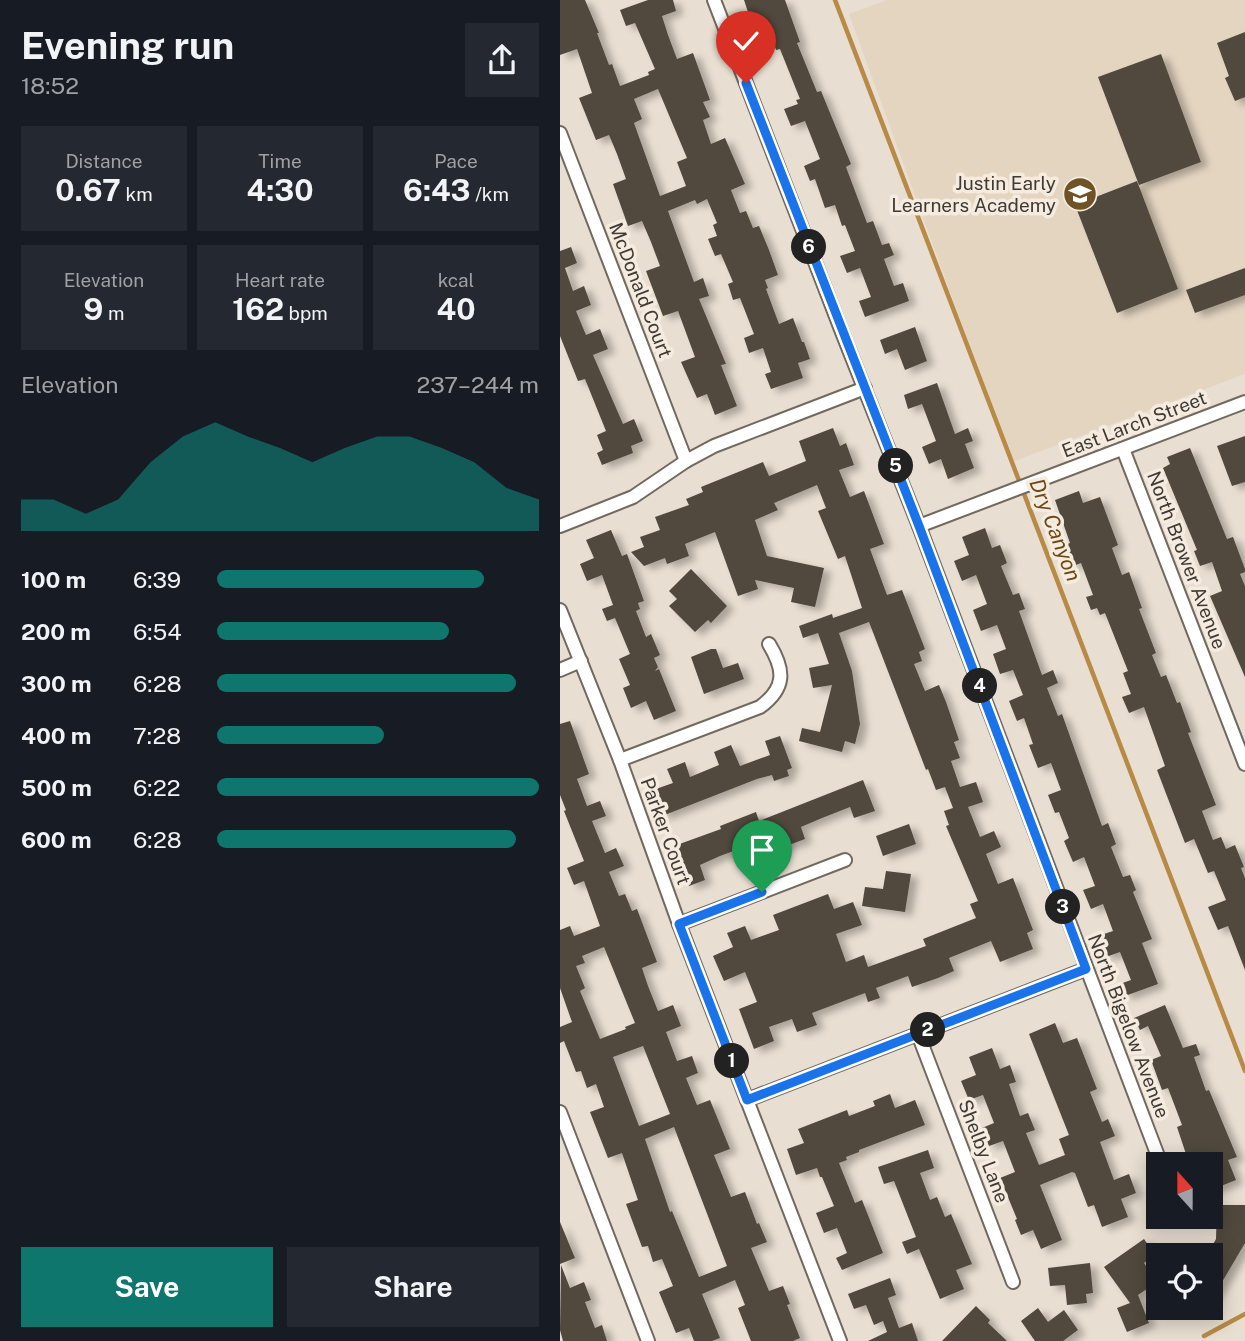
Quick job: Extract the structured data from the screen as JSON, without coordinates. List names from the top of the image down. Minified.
{"streets":{"street":["McDonald Court","East Larch Street","North Brower Avenue","Parker Court","North Bigelow Avenue","Shelby Lane"]},"crossings":[["East Larch Street","North Brower Avenue"],["East Larch Street","North Bigelow Avenue"]],"water":["Dry Canyon"],"places":{"school or university":["Justin Early Learners Academy"]},"north":"top","page":{"heading":["Evening run","18:52"],"stats":[["Distance","0.67 km"],["Time","4:30"],["Pace","6:43 /km"],["Elevation","9 m"],["Heart rate","162 bpm"],["kcal","40"]],"pins":["6","5","4","3","2","1"],"chart":["Elevation","237–244 m"],"list":[{"name":"100 m","note":"6:39"},{"name":"200 m","note":"6:54"},{"name":"300 m","note":"6:28"},{"name":"400 m","note":"7:28"},{"name":"500 m","note":"6:22"},{"name":"600 m","note":"6:28"}],"buttons":["Save","Share"]}}
